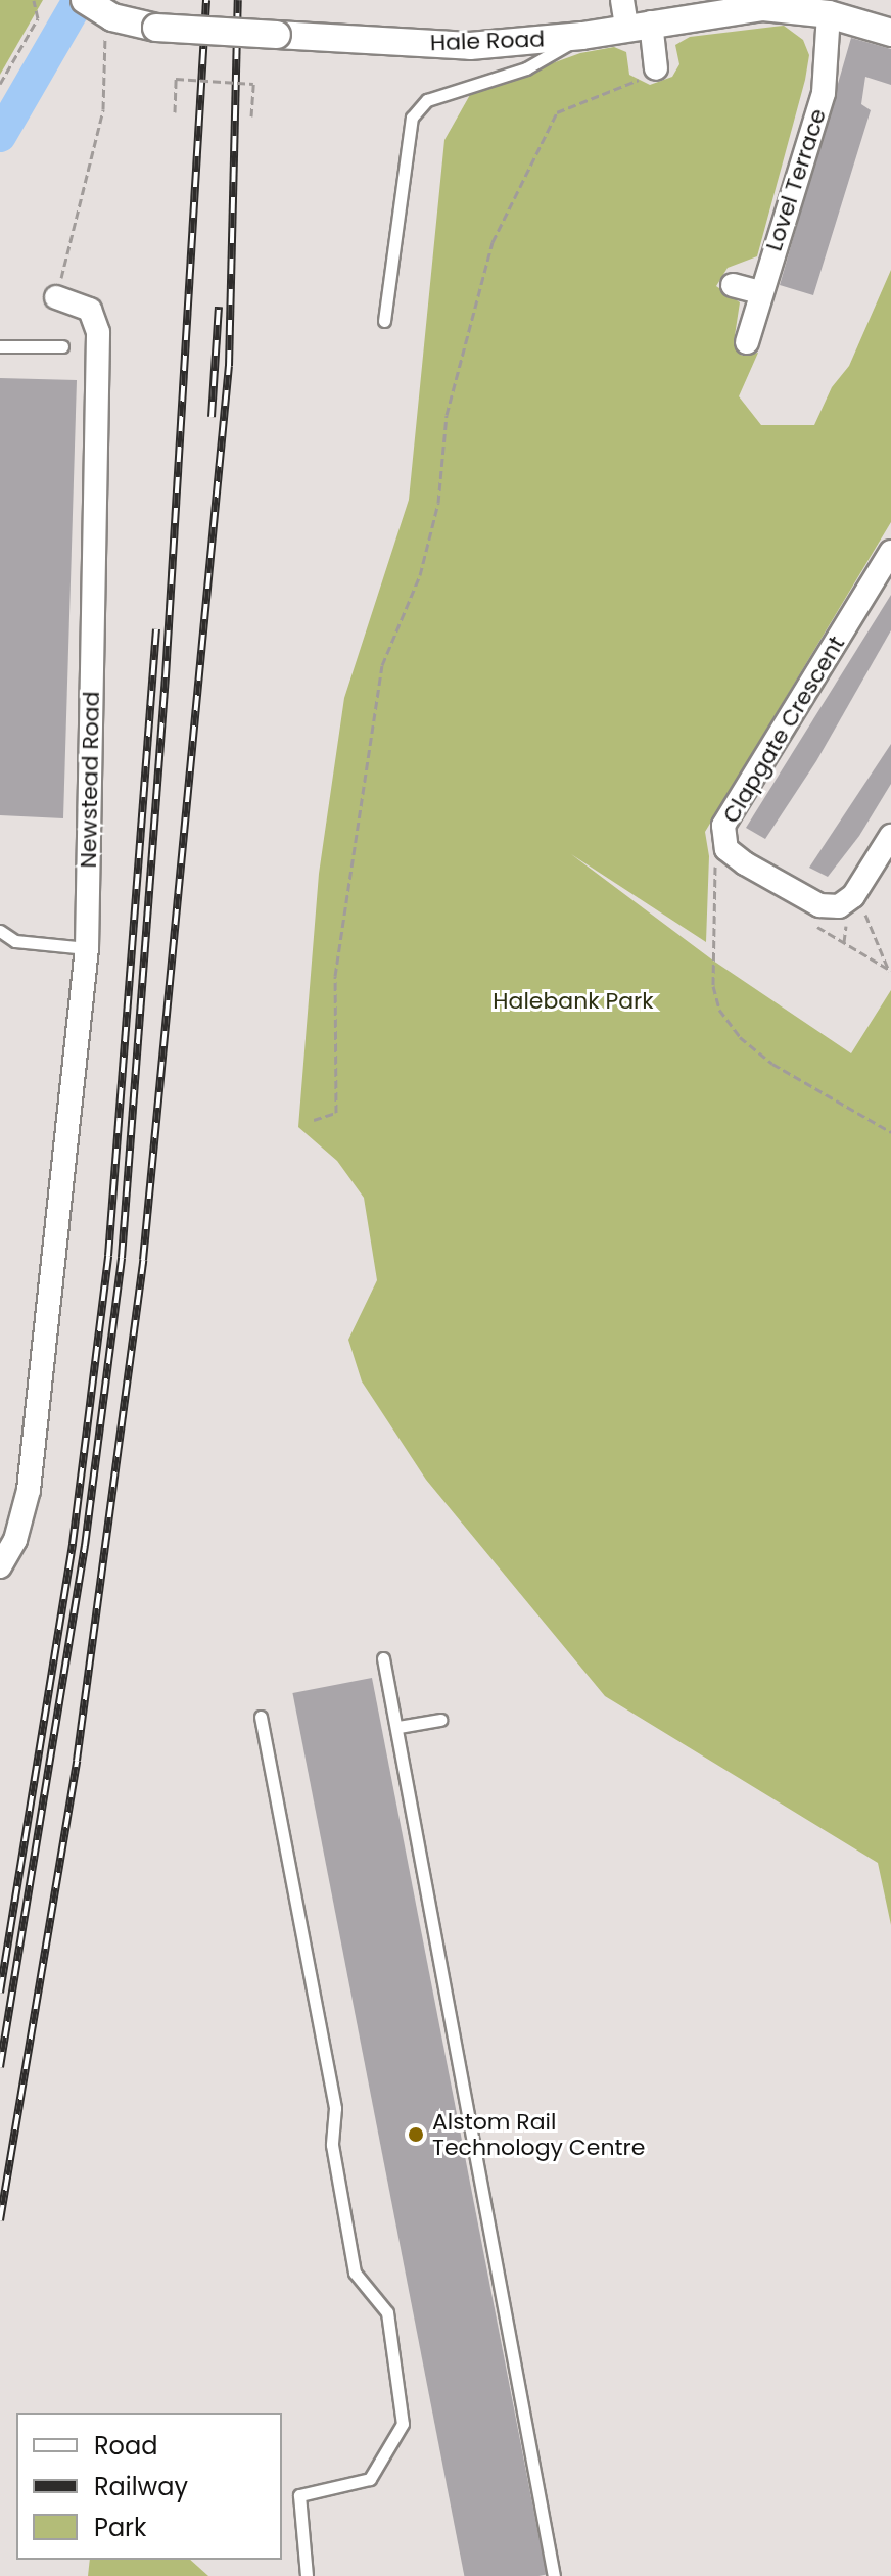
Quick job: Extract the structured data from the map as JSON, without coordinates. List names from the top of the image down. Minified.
{"streets":{"street":["Hale Road","Lovel Terrace","Clapgate Crescent","Newstead Road"]},"crossings":[["Hale Road","Lovel Terrace"]],"parks":["Halebank Park"],"places":["Alstom Rail Technology Centre"],"legend":["Road","Railway","Park"]}
